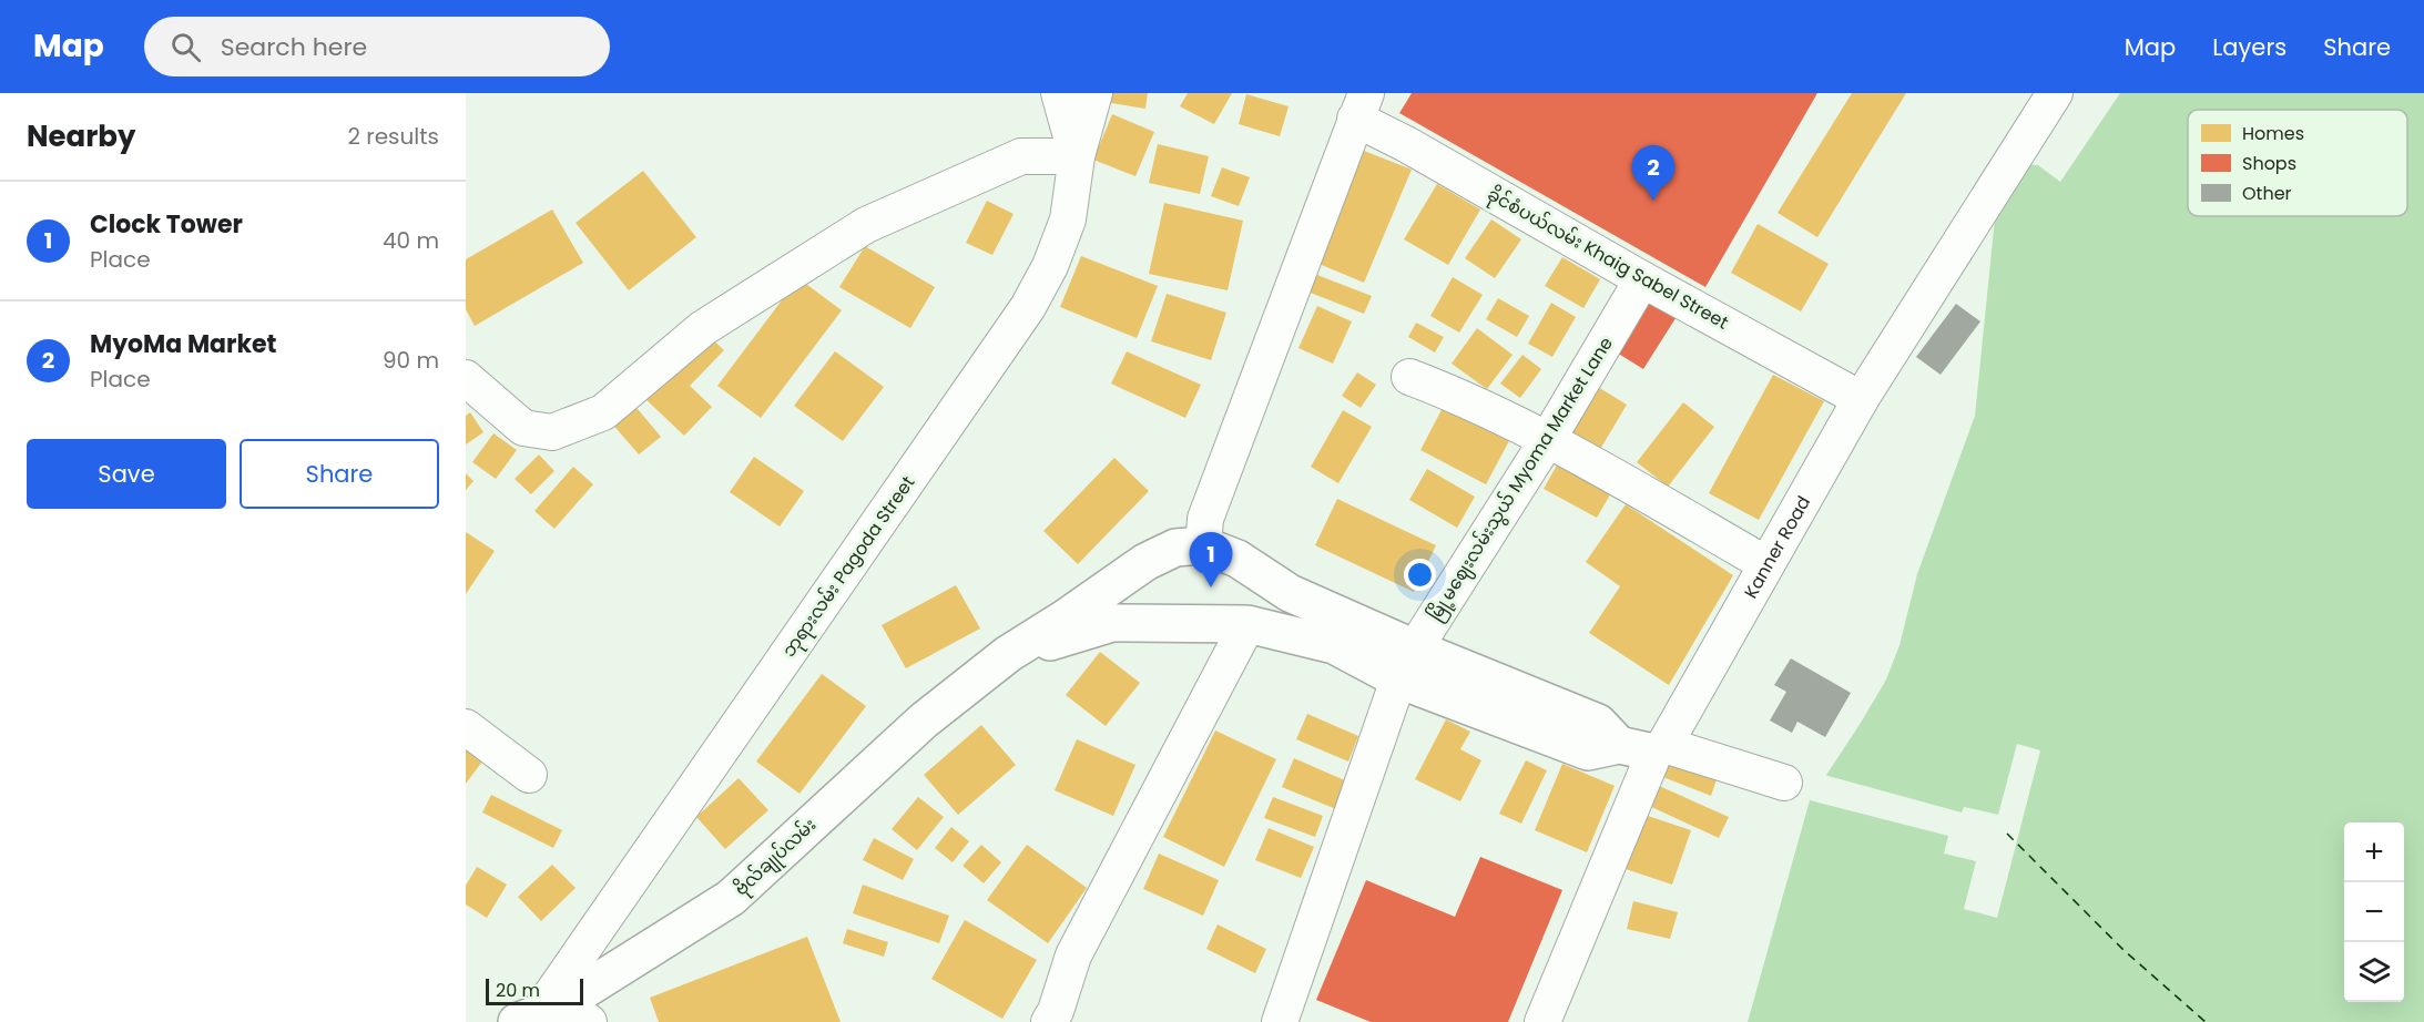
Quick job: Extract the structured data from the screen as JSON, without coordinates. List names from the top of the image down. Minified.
{"streets":{"highway":["ဗိုလ်ချုပ်လမ်း"],"street":["ခိုင်စံပယ်လမ်း Khaig Sabel Street","မြို့မဈေးလမ်းသွယ် Myoma Market Lane","Kanner Road","ဘုရားလမ်း Pagoda Street"]},"crossings":[["ခိုင်စံပယ်လမ်း Khaig Sabel Street","မြို့မဈေးလမ်းသွယ် Myoma Market Lane"],["ခိုင်စံပယ်လမ်း Khaig Sabel Street","Kanner Road"],["ဘုရားလမ်း Pagoda Street","ဗိုလ်ချုပ်လမ်း"]],"legend":["Homes","Shops","Other"],"scale_bar":"20 m","page":{"header":"Map","search":"Search here","nav":["Map","Layers","Share"],"heading":["Nearby","2 results"],"pins":["2","1"],"list":[{"mark":"1","name":"Clock Tower","note":"Place","value":"40 m"},{"mark":"2","name":"MyoMa Market","note":"Place","value":"90 m"}],"buttons":["Save","Share"],"map_buttons":["+","−"],"scale":"20 m"}}
